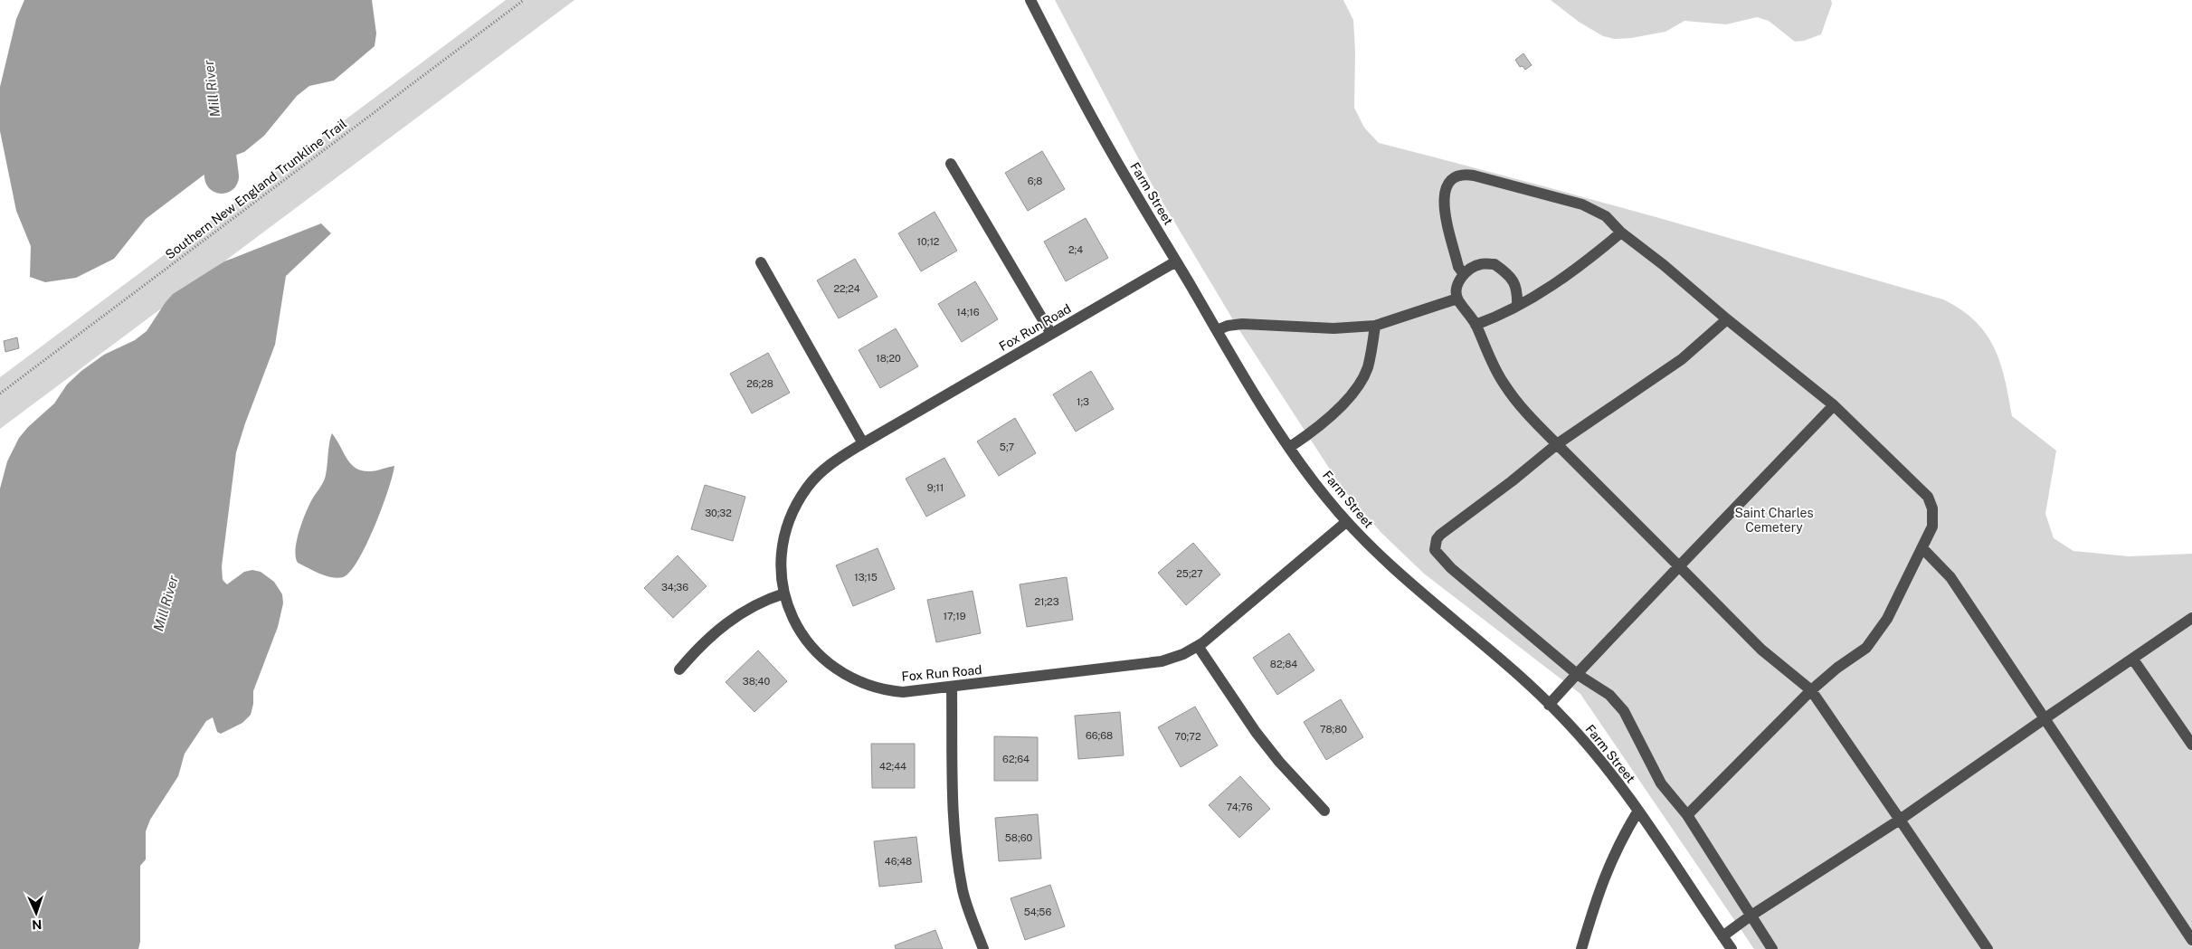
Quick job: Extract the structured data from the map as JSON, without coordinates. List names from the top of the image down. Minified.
{"streets":{"street":["Farm Street","Fox Run Road"],"path":["Southern New England Trunkline Trail"]},"crossings":[["Farm Street","Fox Run Road"]],"water":["Mill River"],"parks":["Saint Charles Cemetery"],"house_numbers":["6;8","10;12","2;4","22;24","14;16","18;20","26;28","1;3","5;7","9;11","30;32","25;27","13;15","34;36","21;23","17;19","82;84","38;40","78;80","66;68","70;72","62;64","42;44","74;76","58;60","46;48","54;56"],"north":"bottom"}
